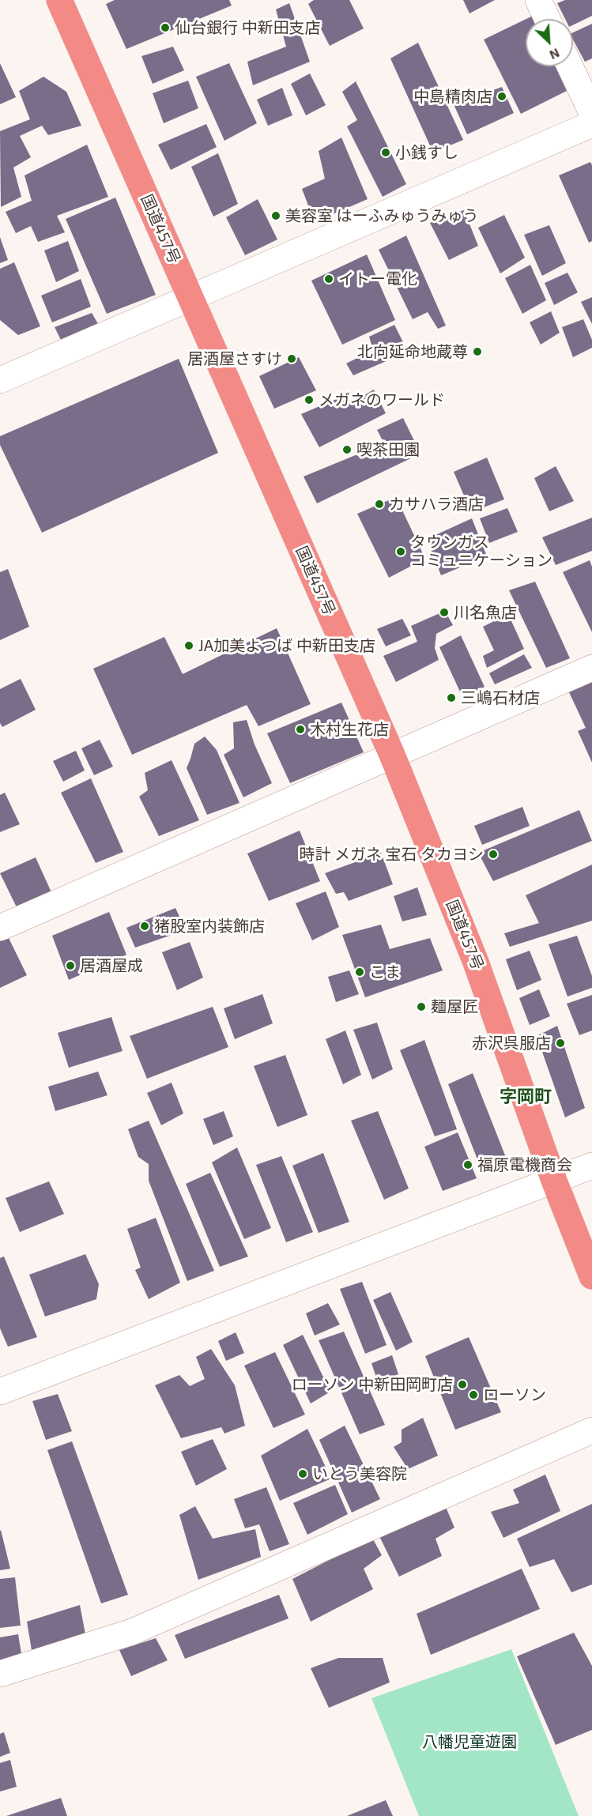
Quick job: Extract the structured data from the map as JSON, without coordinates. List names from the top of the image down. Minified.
{"streets":{"highway":["国道457号"]},"districts":["字岡町"],"parks":["八幡児童遊園"],"places":["仙台銀行 中新田支店","中島精肉店","小銭すし","美容室 はーふみゅうみゅう","イトー電化","北向延命地蔵尊","居酒屋さすけ","メガネのワールド","喫茶田園","カサハラ酒店","タウンガス コミュニケーション","川名魚店","JA加美よつば 中新田支店","三嶋石材店","木村生花店","時計 メガネ 宝石 タカヨシ","猪股室内装飾店","居酒屋成","こま","麺屋匠","赤沢呉服店","福原電機商会","ローソン 中新田岡町店","ローソン","いとう美容院"],"north":"bottom right"}
